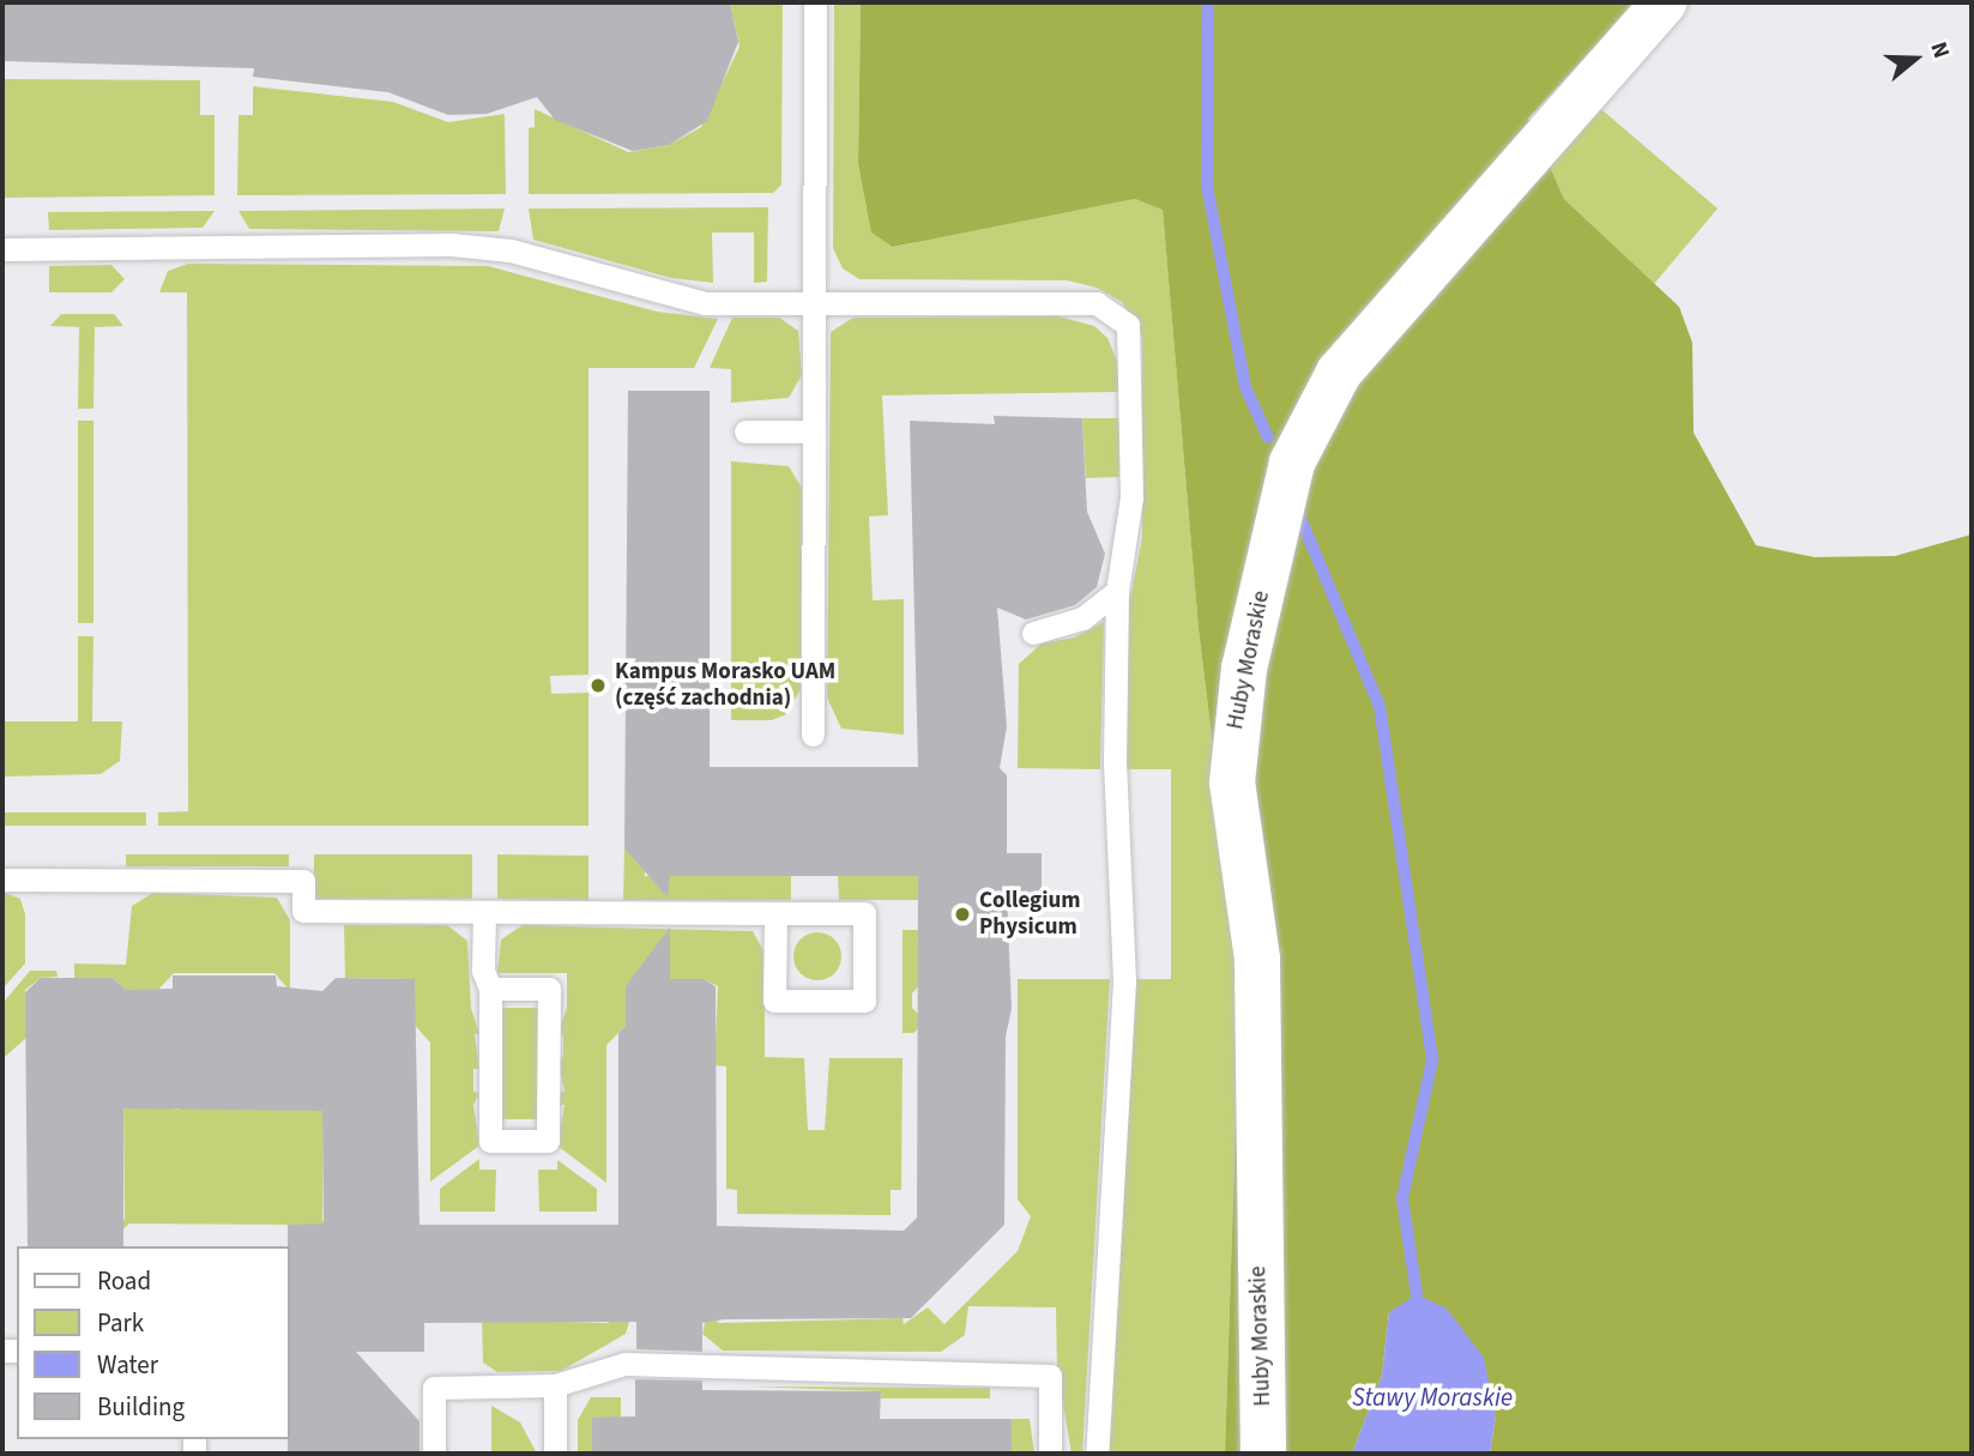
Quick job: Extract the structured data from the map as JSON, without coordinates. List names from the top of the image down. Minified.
{"streets":{"street":["Huby Moraskie"]},"water":["Stawy Moraskie"],"places":["Kampus Morasko UAM (część zachodnia)","Collegium Physicum"],"legend":["Road","Park","Water","Building"],"north":"right"}
